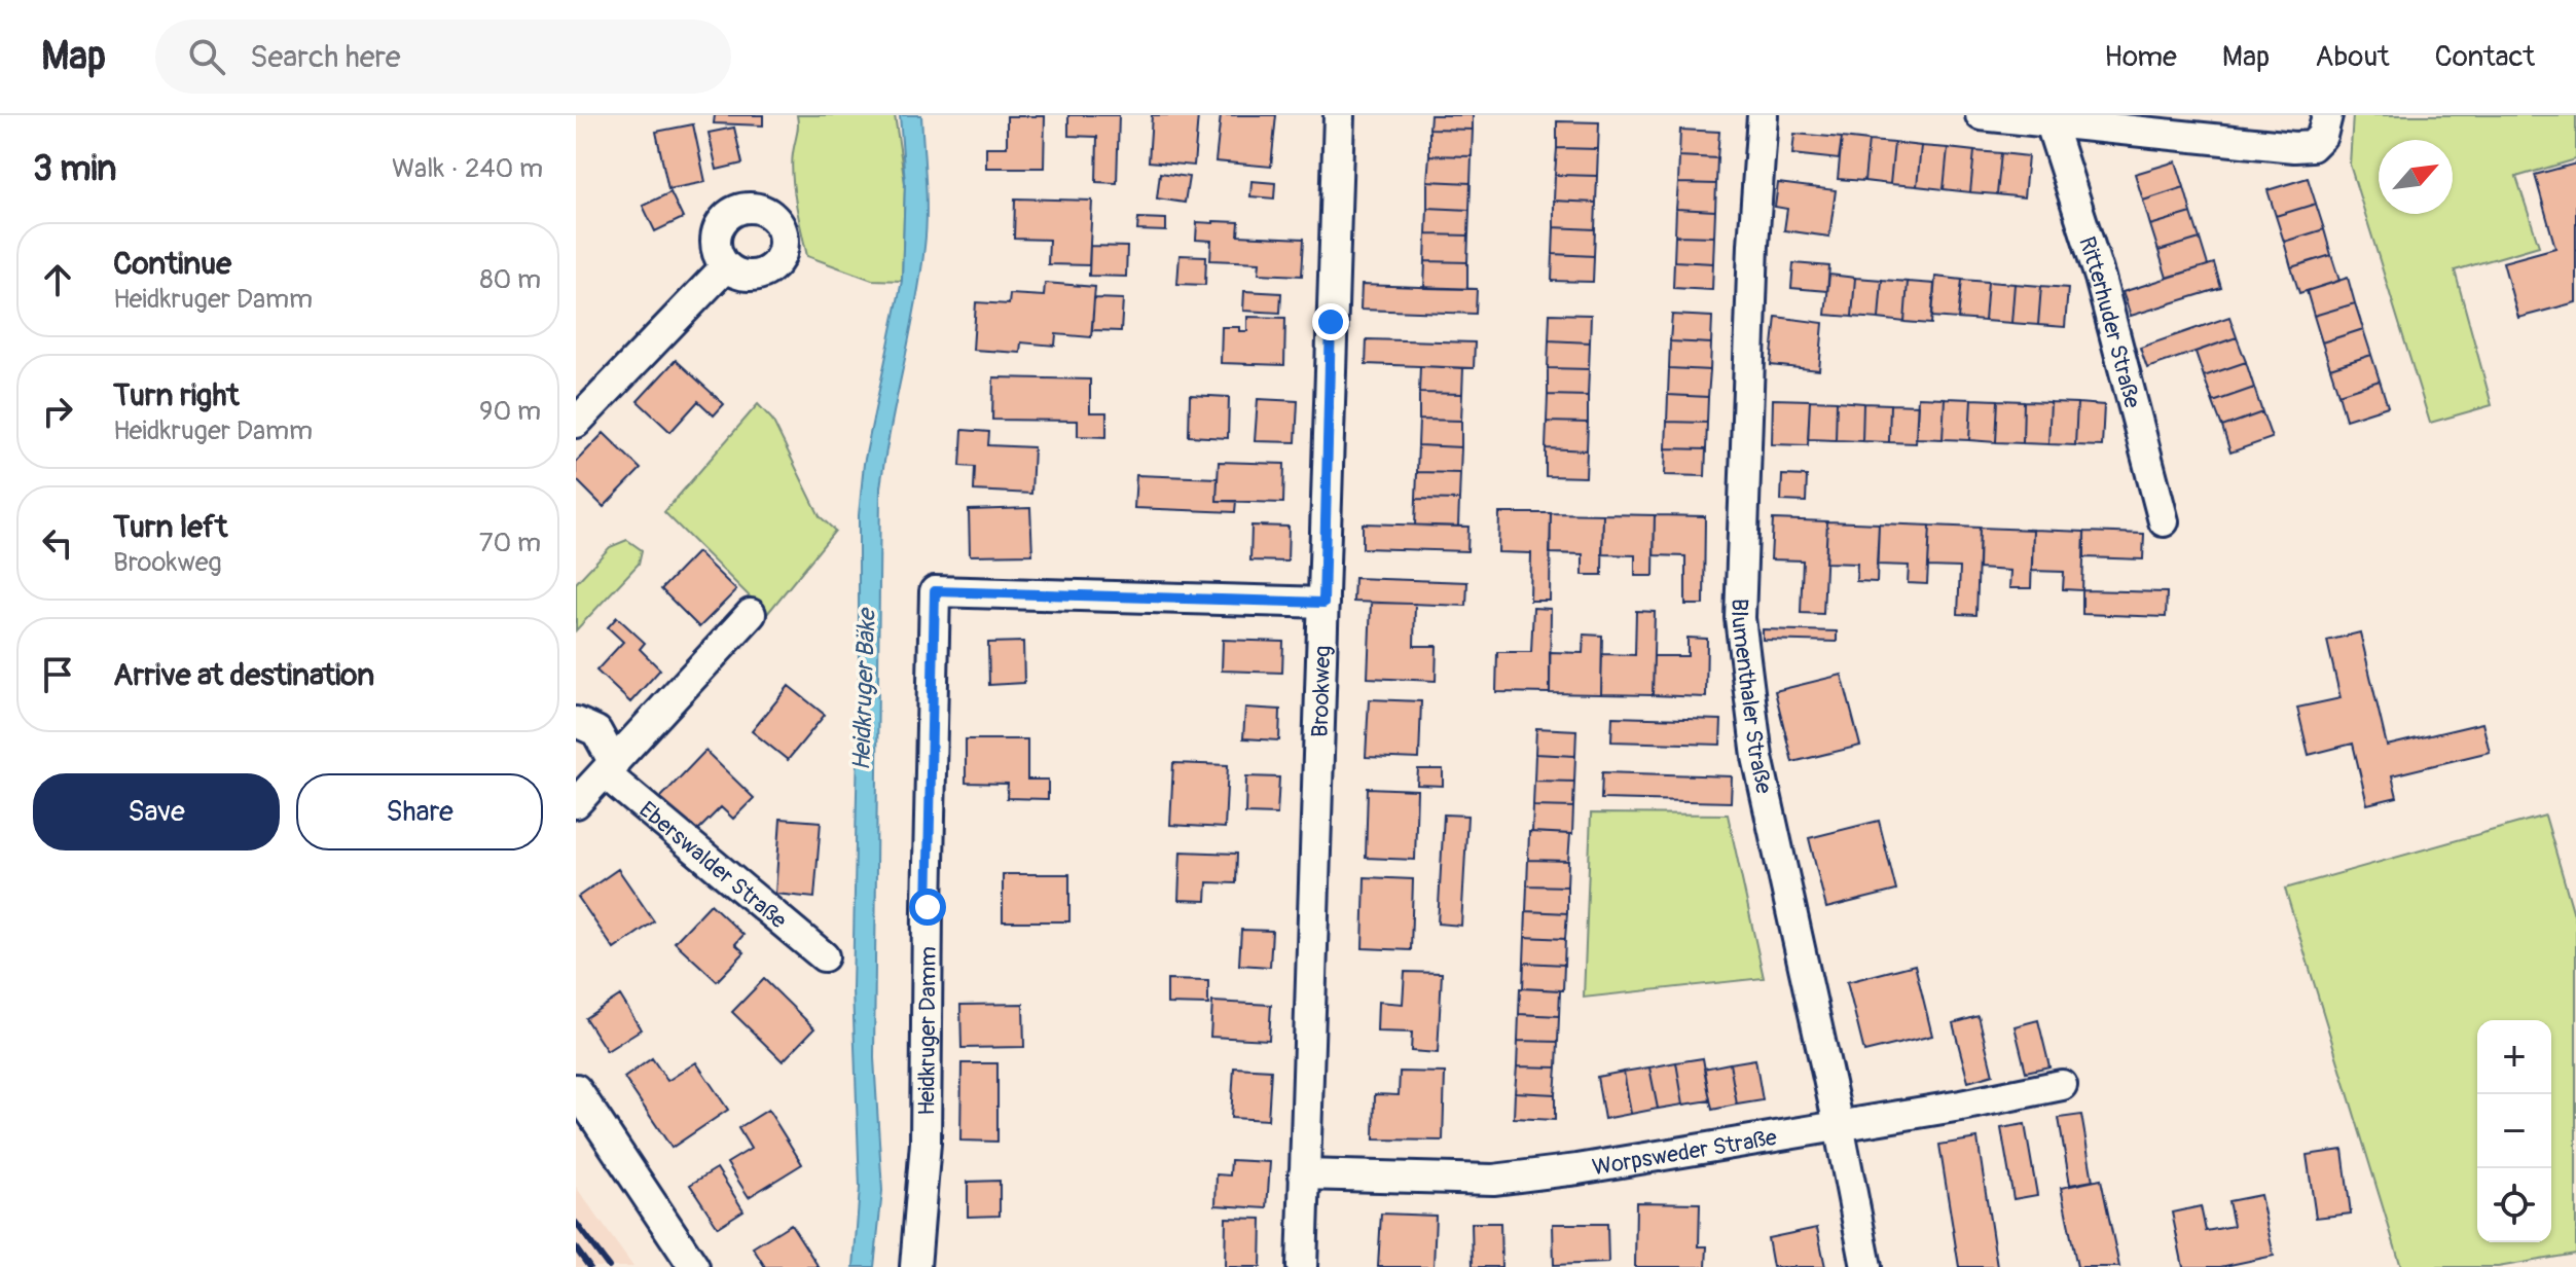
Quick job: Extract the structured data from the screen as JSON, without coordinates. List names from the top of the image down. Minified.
{"streets":{"street":["Ritterhuder Straße","Brookweg","Blumenthaler Straße","Eberswalder Straße","Heidkruger Damm","Worpsweder Straße"]},"crossings":[["Brookweg","Heidkruger Damm"],["Brookweg","Worpsweder Straße"],["Blumenthaler Straße","Worpsweder Straße"]],"water":["Heidkruger Bäke"],"north":"top right","page":{"header":"Map","search":"Search here","nav":["Home","Map","About","Contact"],"heading":["3 min","Walk · 240 m"],"list":[["Continue","Heidkruger Damm","80 m"],["Turn right","Heidkruger Damm","90 m"],["Turn left","Brookweg","70 m"],"Arrive at destination"],"buttons":["Save","Share"],"map_buttons":["+","−"]}}
